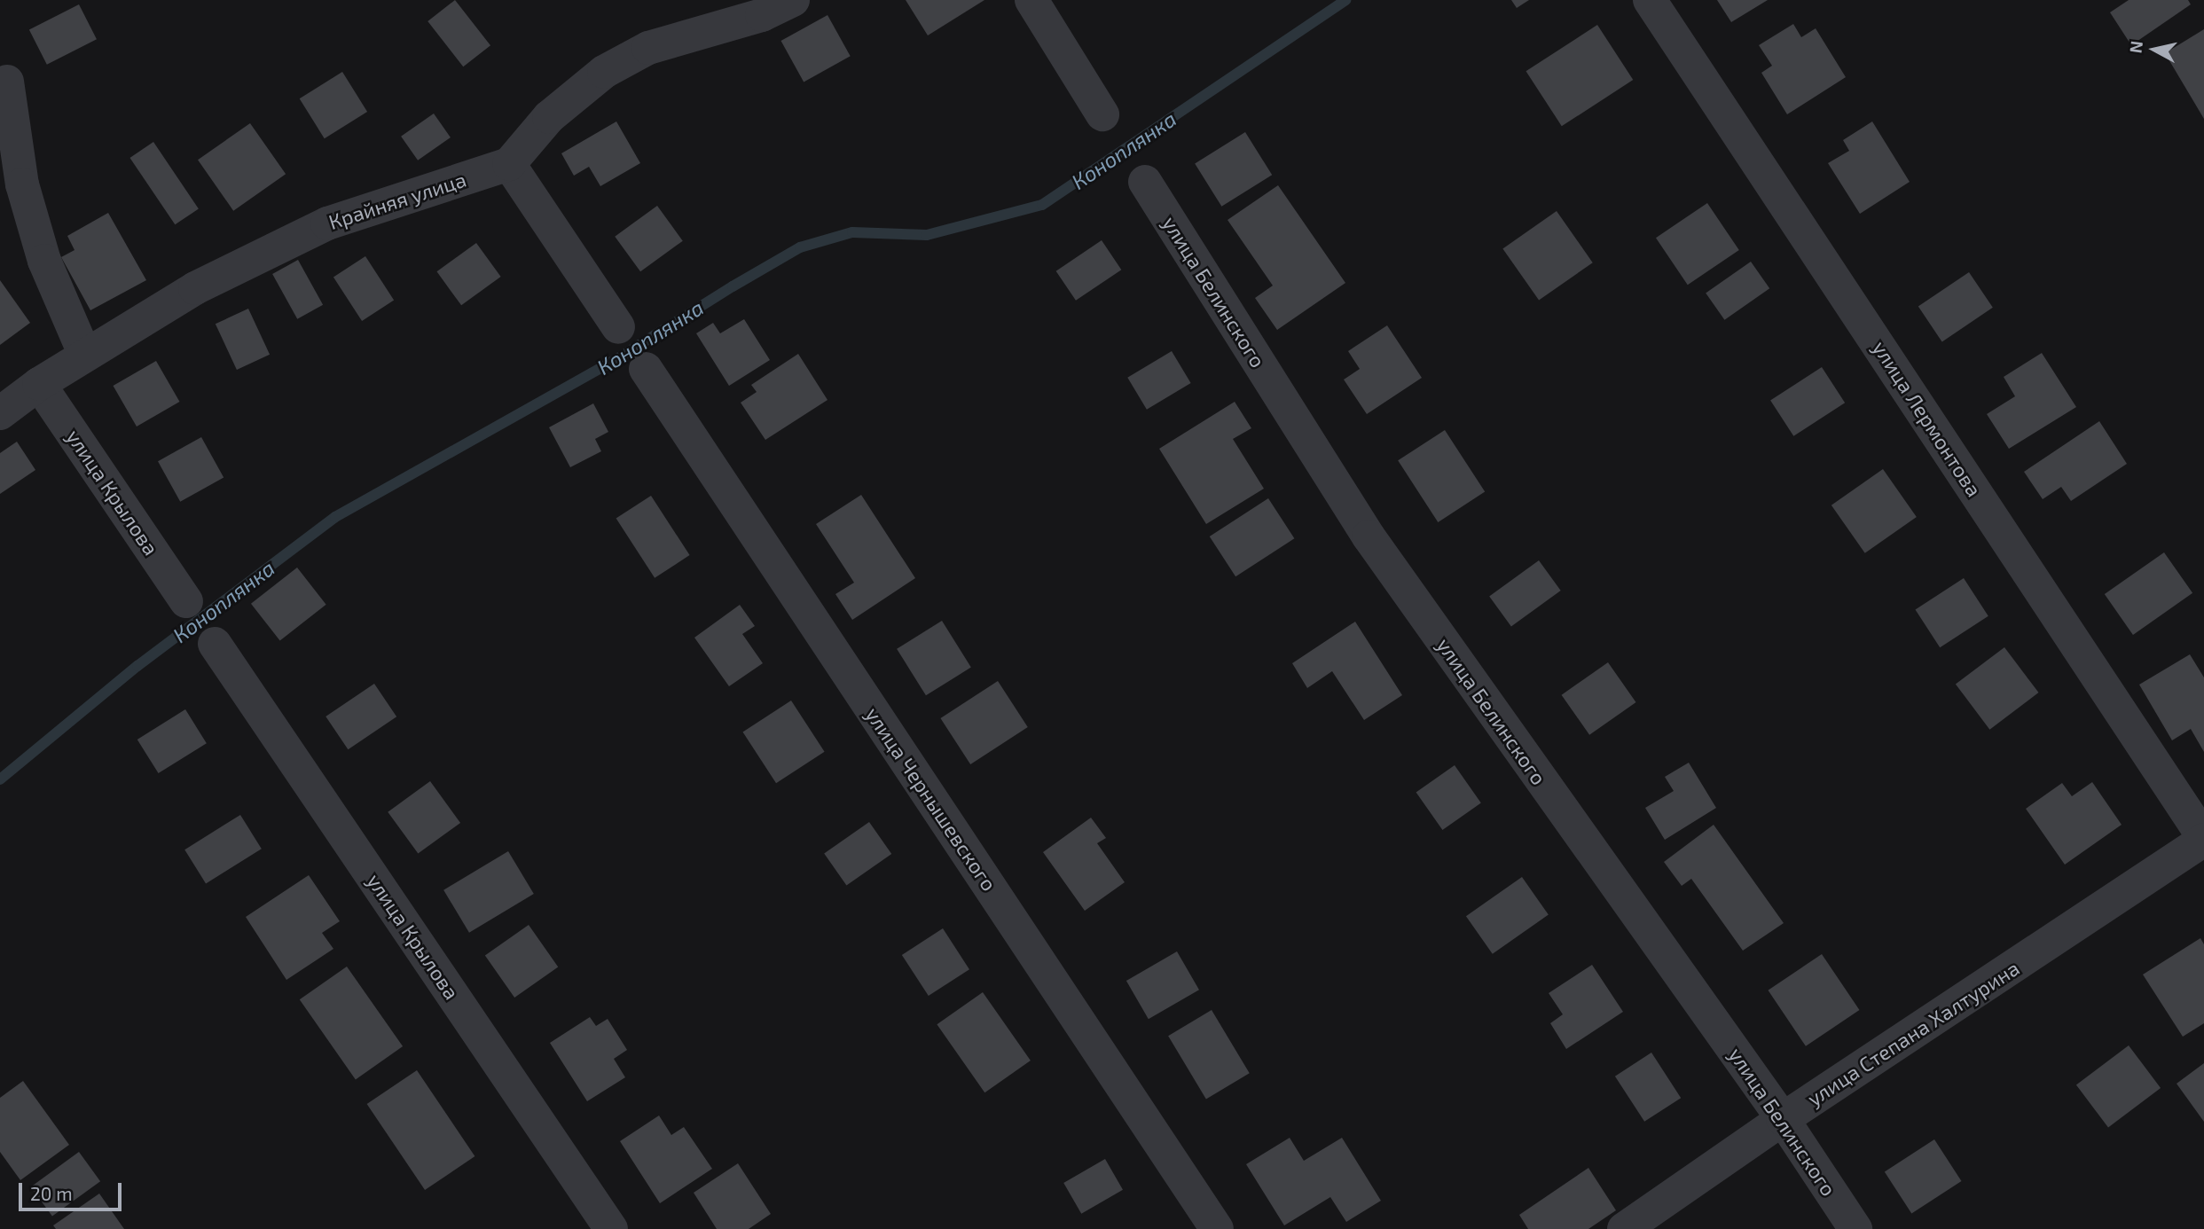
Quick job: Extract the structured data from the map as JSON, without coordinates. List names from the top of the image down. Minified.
{"streets":{"street":["Крайняя улица","улица Белинского","улица Лермонтова","улица Крылова","улица Чернышевского","улица Степана Халтурина"]},"crossings":[["Крайняя улица","улица Крылова"],["улица Белинского","улица Степана Халтурина"],["улица Лермонтова","улица Степана Халтурина"]],"water":["Коноплянка"],"scale_bar":"20 m","north":"left"}
